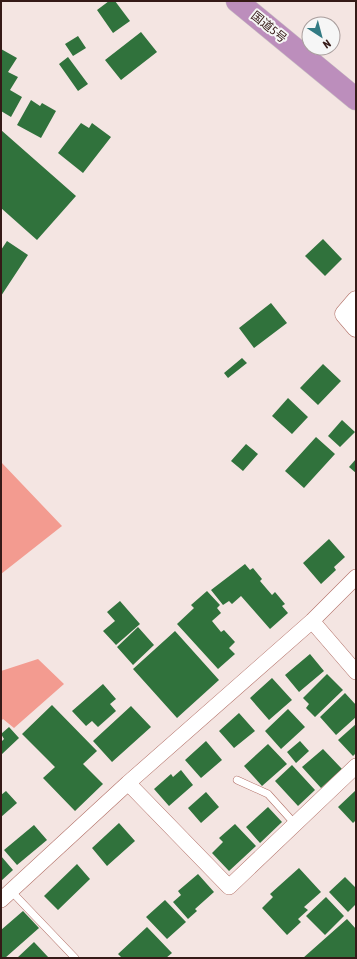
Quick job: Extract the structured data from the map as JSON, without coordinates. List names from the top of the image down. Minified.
{"streets":{"highway":["国道5号"]},"north":"bottom right"}
